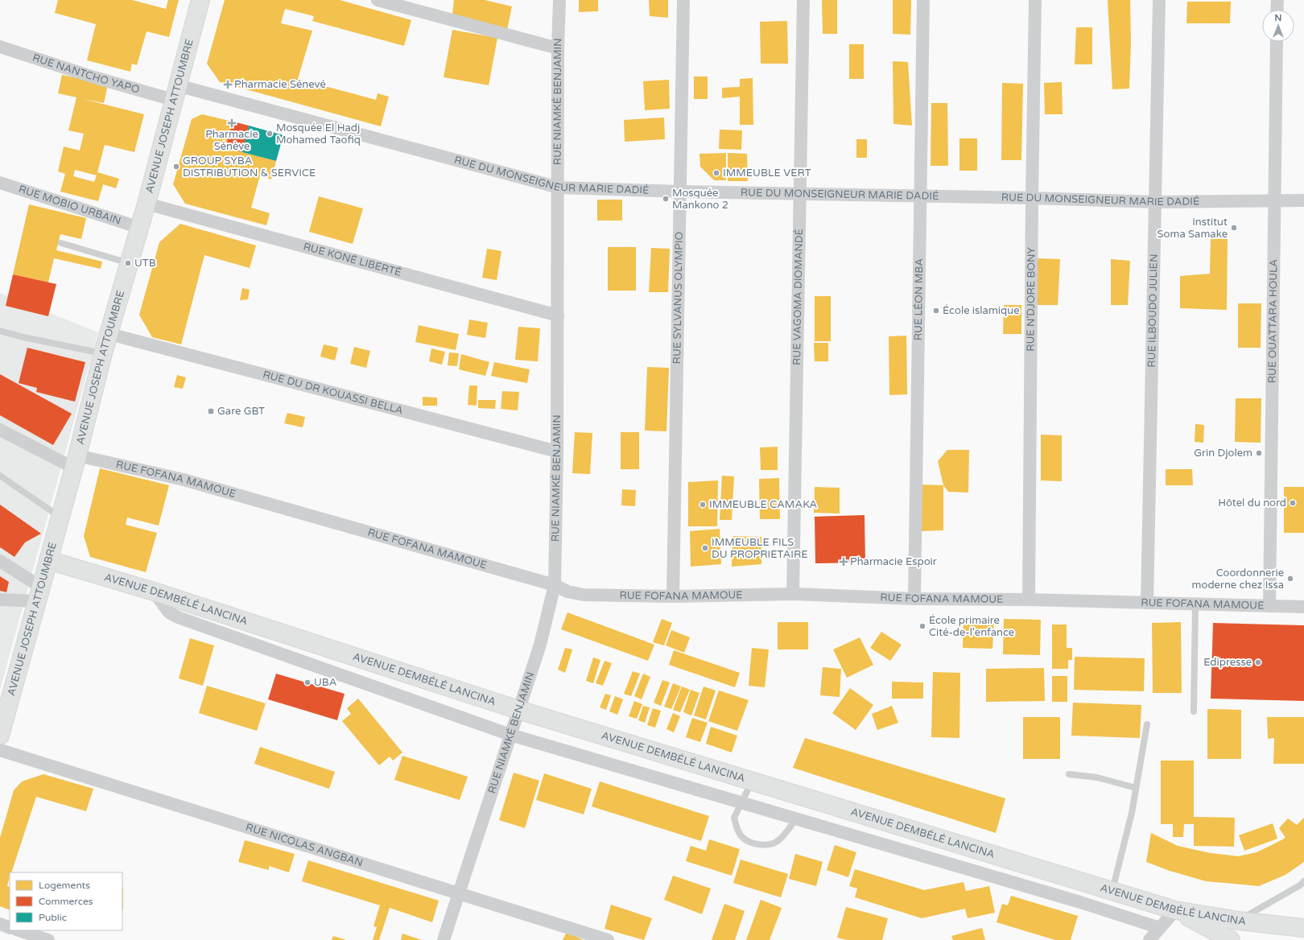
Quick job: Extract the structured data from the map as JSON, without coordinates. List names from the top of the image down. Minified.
{"streets":{"street":["RUE NANTCHO YAPO","RUE NIAMKÉ BENJAMIN","AVENUE JOSEPH ATTOUMBRE","RUE DU MONSEIGNEUR MARIE DADIÉ","RUE MOBIO URBAIN","RUE KONÉ LIBERTÉ","RUE VAGOMA DIOMANDÉ","RUE SYLVANUS OLYMPIO","RUE LÉON MBA","RUE N'DJORE BONY","RUE ILBOUDO JULIEN","RUE OUATTARA HOULA","RUE DU DR KOUASSI BELLA","RUE FOFANA MAMOUE","AVENUE DEMBÉLÉ LANCINA","RUE NICOLAS ANGBAN"]},"crossings":[["RUE NANTCHO YAPO","AVENUE JOSEPH ATTOUMBRE"],["RUE NANTCHO YAPO","RUE DU MONSEIGNEUR MARIE DADIÉ"],["RUE NIAMKÉ BENJAMIN","RUE DU MONSEIGNEUR MARIE DADIÉ"],["RUE NIAMKÉ BENJAMIN","RUE KONÉ LIBERTÉ"],["RUE NIAMKÉ BENJAMIN","RUE DU DR KOUASSI BELLA"],["RUE NIAMKÉ BENJAMIN","RUE FOFANA MAMOUE"],["RUE NIAMKÉ BENJAMIN","AVENUE DEMBÉLÉ LANCINA"],["RUE NIAMKÉ BENJAMIN","RUE NICOLAS ANGBAN"],["AVENUE JOSEPH ATTOUMBRE","RUE DU MONSEIGNEUR MARIE DADIÉ"],["AVENUE JOSEPH ATTOUMBRE","RUE MOBIO URBAIN"],["AVENUE JOSEPH ATTOUMBRE","RUE KONÉ LIBERTÉ"],["AVENUE JOSEPH ATTOUMBRE","RUE DU DR KOUASSI BELLA"],["AVENUE JOSEPH ATTOUMBRE","RUE FOFANA MAMOUE"],["AVENUE JOSEPH ATTOUMBRE","AVENUE DEMBÉLÉ LANCINA"],["RUE DU MONSEIGNEUR MARIE DADIÉ","RUE VAGOMA DIOMANDÉ"],["RUE DU MONSEIGNEUR MARIE DADIÉ","RUE SYLVANUS OLYMPIO"],["RUE DU MONSEIGNEUR MARIE DADIÉ","RUE LÉON MBA"],["RUE DU MONSEIGNEUR MARIE DADIÉ","RUE N'DJORE BONY"],["RUE DU MONSEIGNEUR MARIE DADIÉ","RUE ILBOUDO JULIEN"],["RUE DU MONSEIGNEUR MARIE DADIÉ","RUE OUATTARA HOULA"],["RUE VAGOMA DIOMANDÉ","RUE FOFANA MAMOUE"],["RUE SYLVANUS OLYMPIO","RUE FOFANA MAMOUE"],["RUE LÉON MBA","RUE FOFANA MAMOUE"],["RUE N'DJORE BONY","RUE FOFANA MAMOUE"],["RUE ILBOUDO JULIEN","RUE FOFANA MAMOUE"],["RUE OUATTARA HOULA","RUE FOFANA MAMOUE"]],"places":{"health":["Pharmacie Sénevé","Pharmacie Sénève","Pharmacie Espoir"],"other":["Mosquée El Hadj Mohamed Taofiq","GROUP SYBA DISTRIBUTION & SERVICE","IMMEUBLE VERT","Mosquée Mankono 2","Institut Soma Samake","UTB","École islamique","Grin Djolem","Hôtel du nord","IMMEUBLE CAMAKA","IMMEUBLE FILS DU PROPRIETAIRE","Coordonnerie moderne chez Issa","École primaire Cité-de-l'enfance","Edipresse","UBA"],"transit":["Gare GBT"]},"legend":["Logements","Commerces","Public"],"north":"top"}
